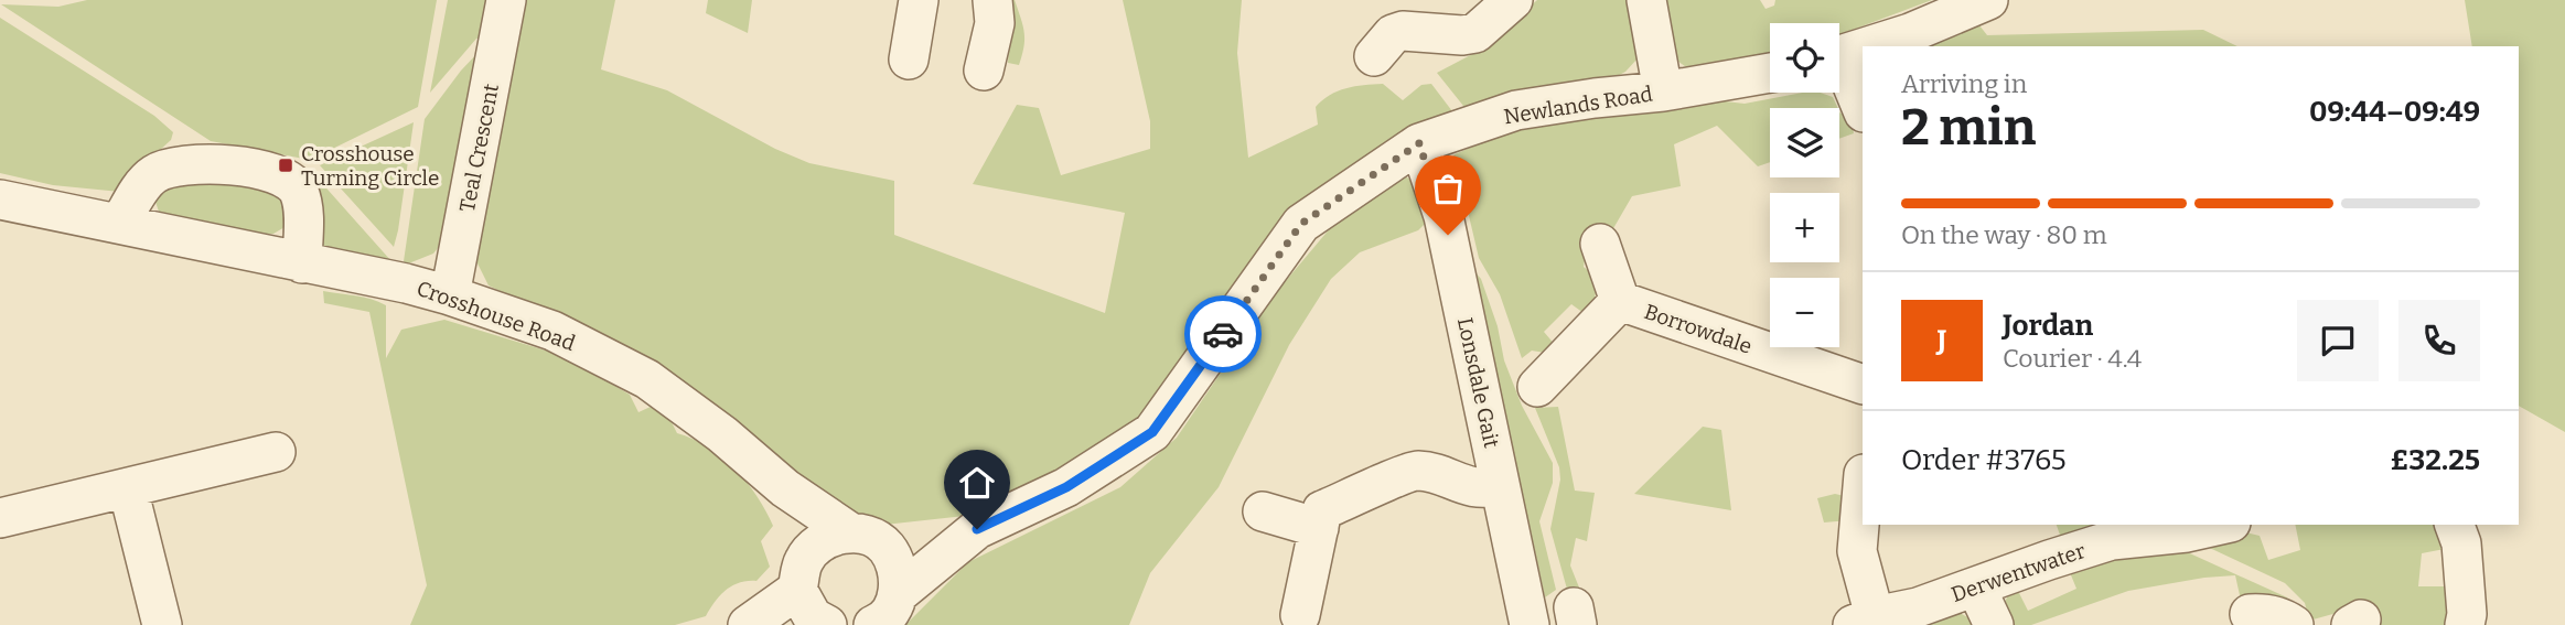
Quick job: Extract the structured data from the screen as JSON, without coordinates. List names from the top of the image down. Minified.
{"streets":{"street":["Newlands Road","Teal Crescent","Crosshouse Road","Borrowdale","Lonsdale Gait","Derwentwater"]},"crossings":[["Newlands Road","Crosshouse Road"],["Newlands Road","Lonsdale Gait"],["Teal Crescent","Crosshouse Road"]],"places":{"transit":["Crosshouse Turning Circle"]},"page":{"map_buttons":["+","−"],"heading":["2 min","Arriving in","09:44–09:49"],"panel":["Jordan","Courier · 4.4","Order #3765","£32.25"],"bar":"On the way · 80 m","round":"J"}}
